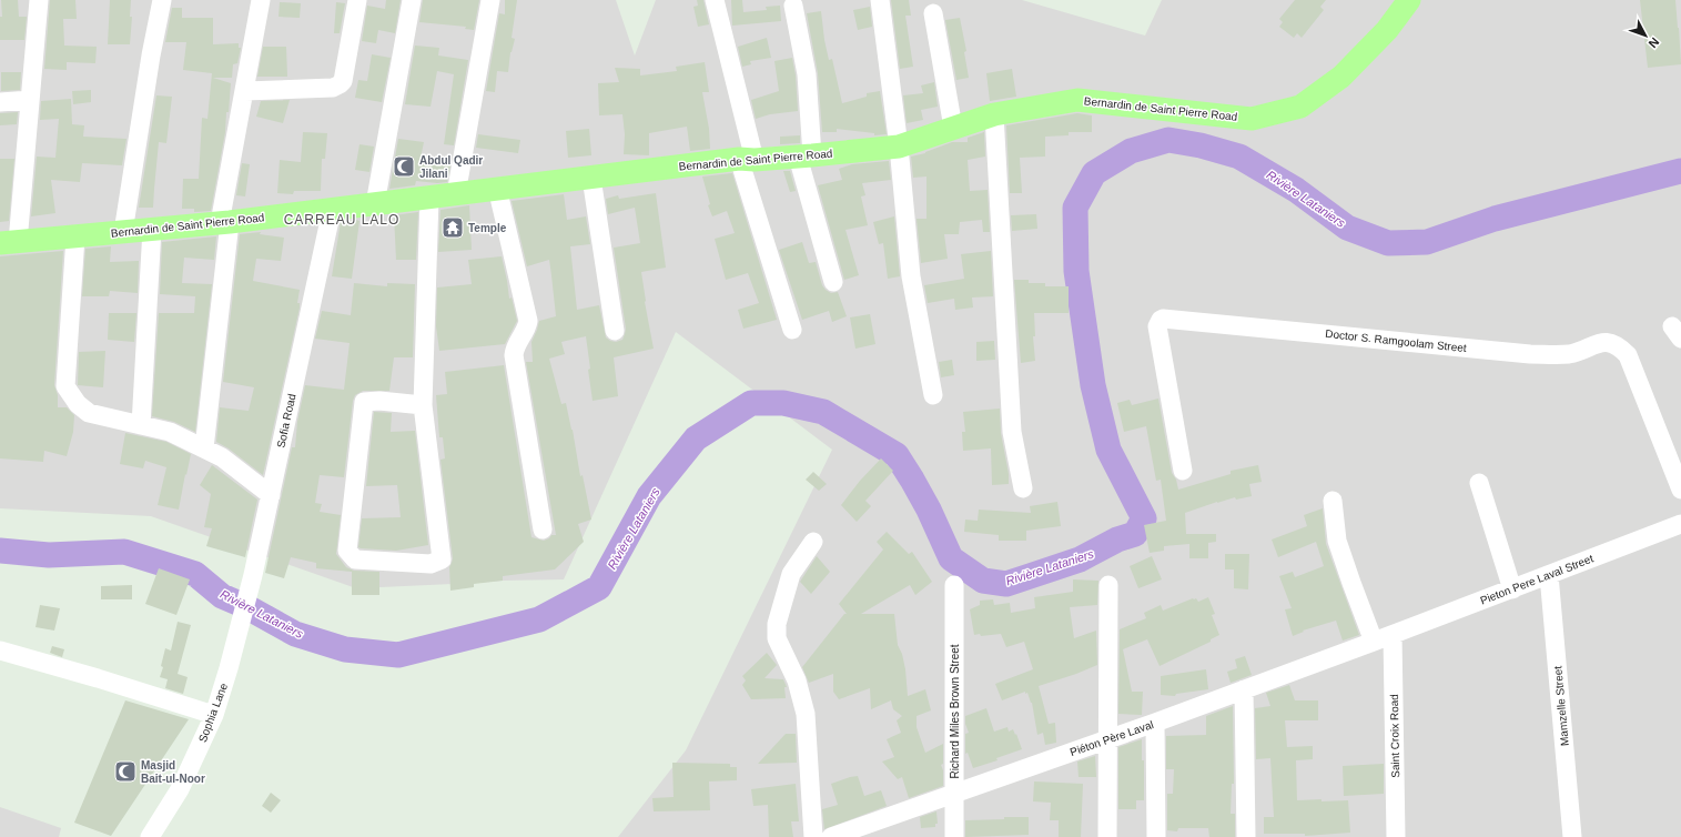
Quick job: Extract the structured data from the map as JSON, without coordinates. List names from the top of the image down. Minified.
{"streets":{"main road":["Bernardin de Saint Pierre Road"],"street":["Doctor S. Ramgoolam Street","Sofia Road","Pieton Pere Laval Street","Mamzelle Street","Richard Miles Brown Street","Sophia Lane","Saint Croix Road","Piéton Père Laval"]},"crossings":[["Bernardin de Saint Pierre Road","Sofia Road"],["Sofia Road","Sophia Lane"],["Pieton Pere Laval Street","Mamzelle Street"],["Pieton Pere Laval Street","Saint Croix Road"],["Pieton Pere Laval Street","Piéton Père Laval"],["Richard Miles Brown Street","Piéton Père Laval"],["Saint Croix Road","Piéton Père Laval"]],"districts":["CARREAU LALO"],"water":["Rivière Lataniers"],"places":{"mosque":["Abdul Qadir Jilani","Masjid Bait-ul-Noor"],"temple":["Temple"]},"north":"bottom right"}
